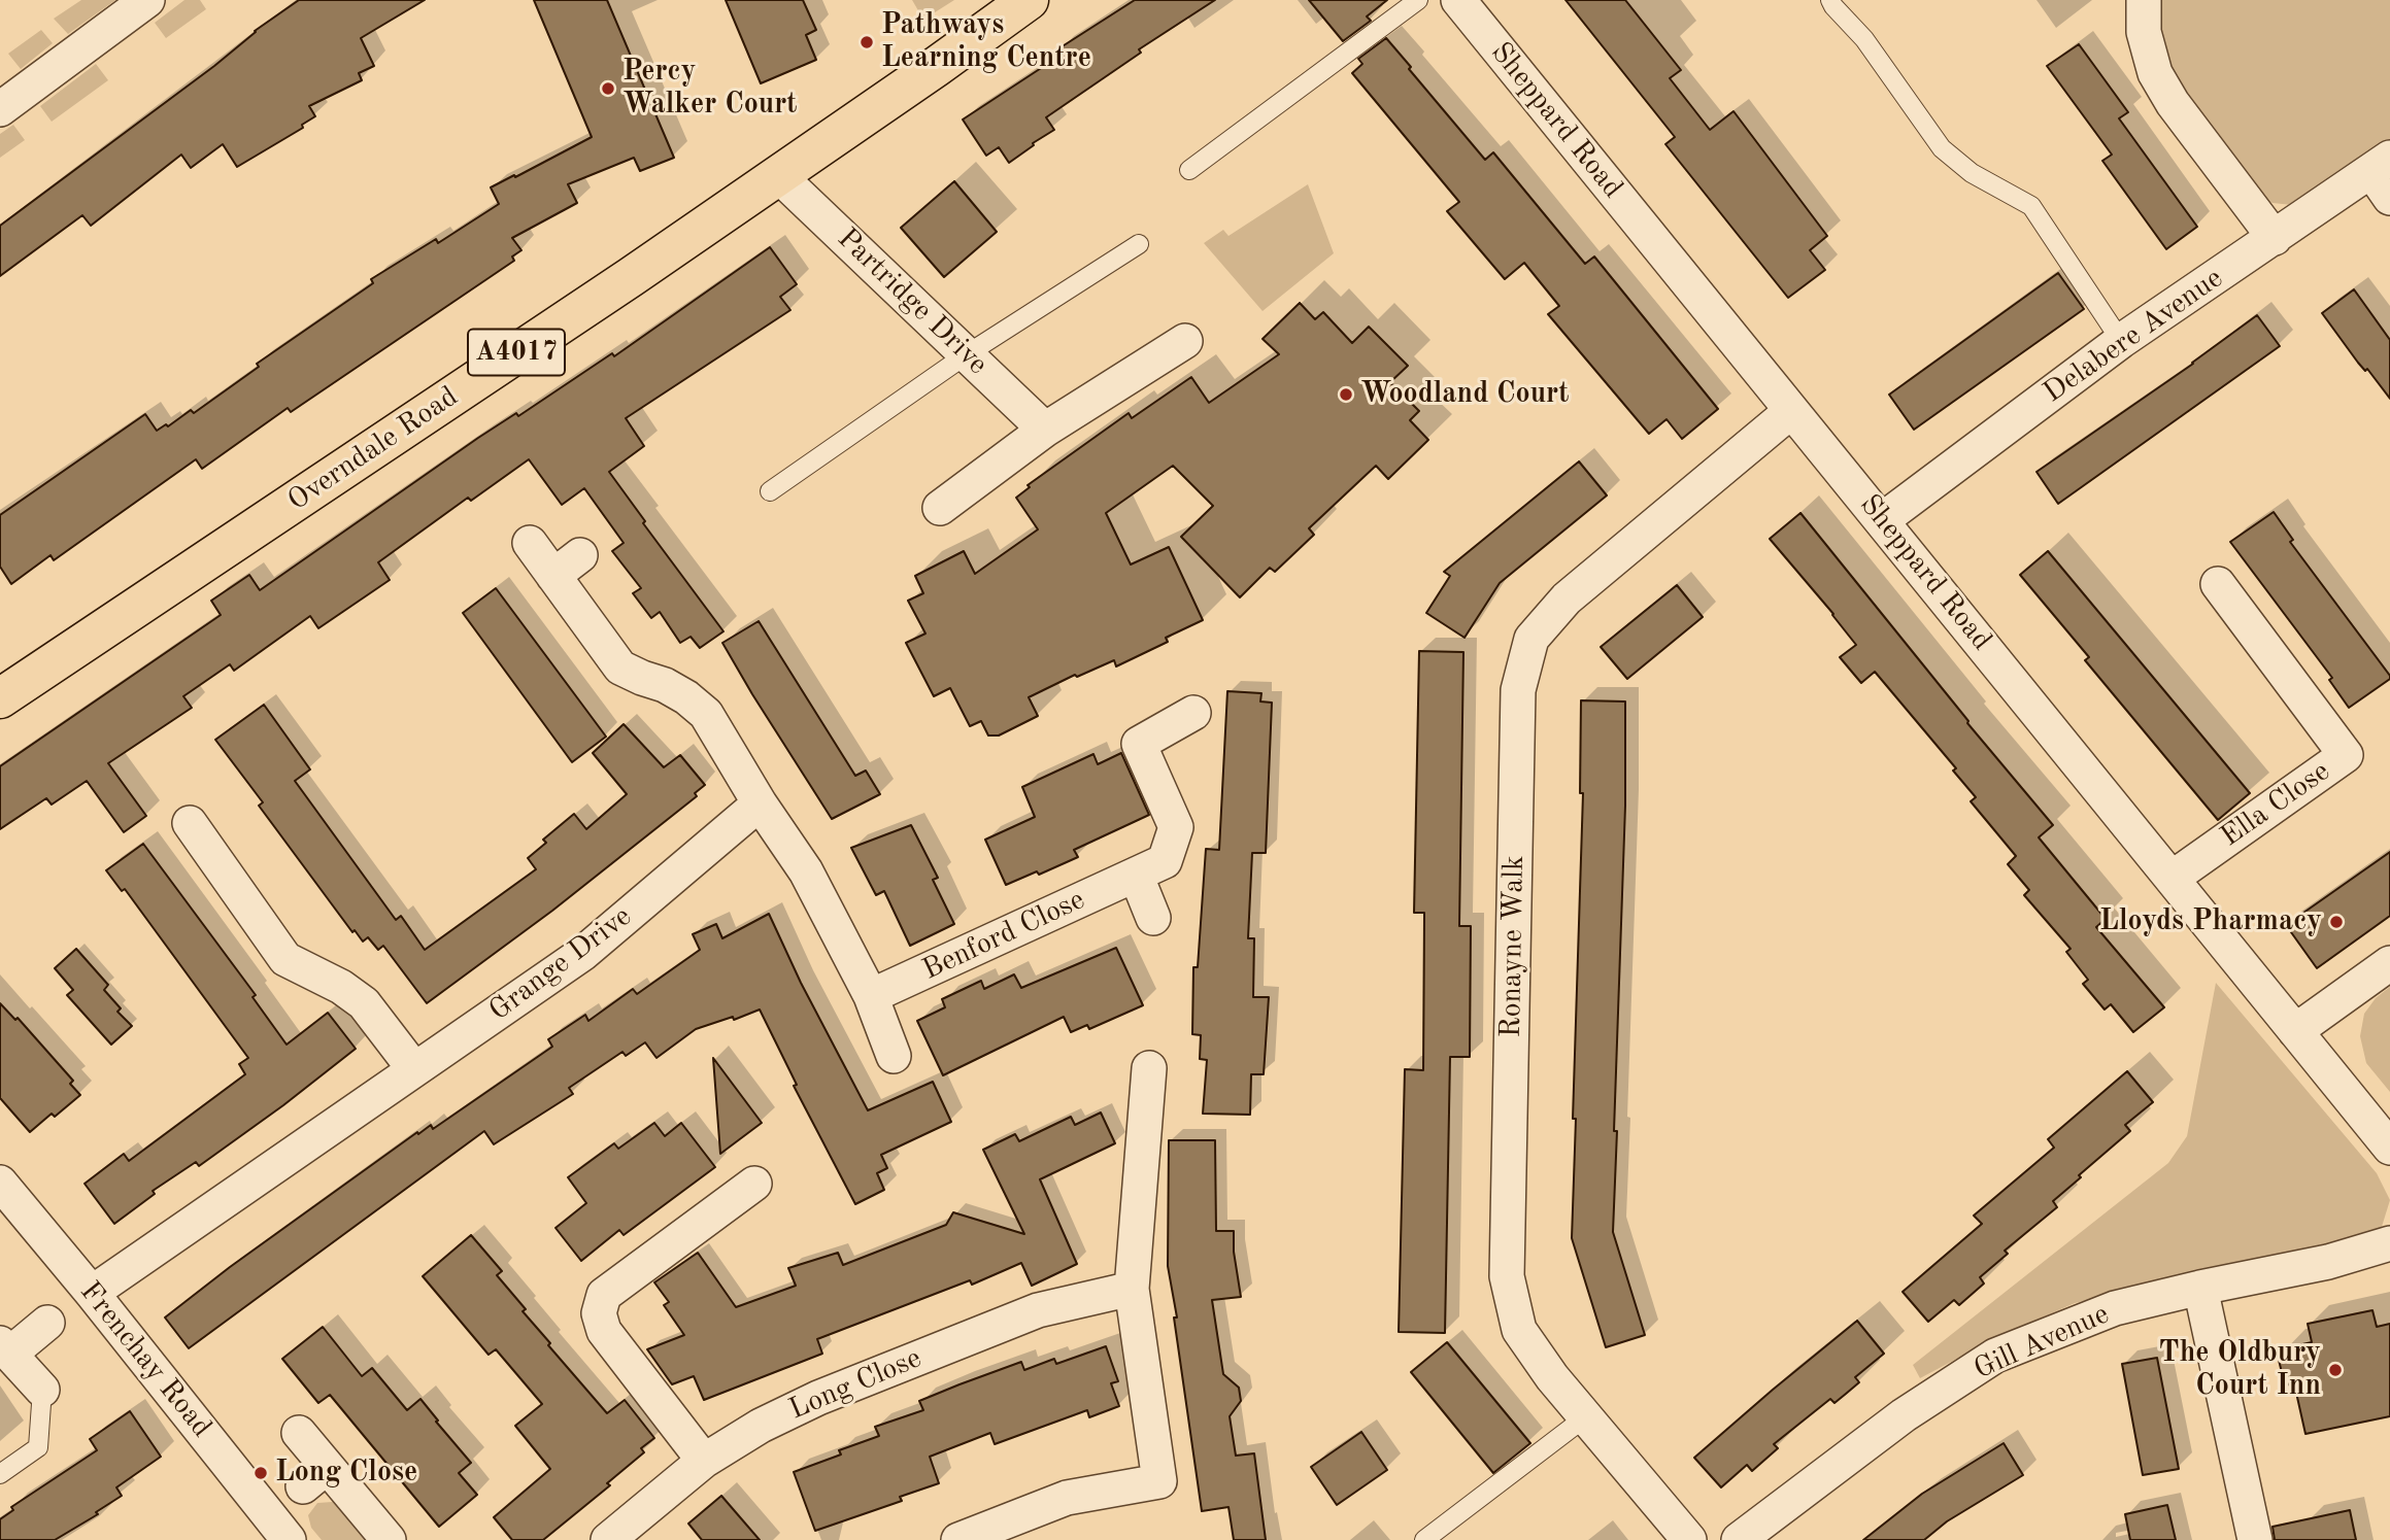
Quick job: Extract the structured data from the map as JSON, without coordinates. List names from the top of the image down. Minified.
{"streets":{"main road":["A4017","Overndale Road"],"street":["Sheppard Road","Partridge Drive","Delabere Avenue","Ella Close","Benford Close","Ronayne Walk","Grange Drive","Gill Avenue","Frenchay Road","Long Close"]},"crossings":[["Sheppard Road","Delabere Avenue"],["Sheppard Road","Ella Close"],["Sheppard Road","Ronayne Walk"],["Partridge Drive","Overndale Road"],["Grange Drive","Frenchay Road"]],"places":["Pathways Learning Centre","Percy Walker Court","Woodland Court","Lloyds Pharmacy","The Oldbury Court Inn","Long Close"]}
